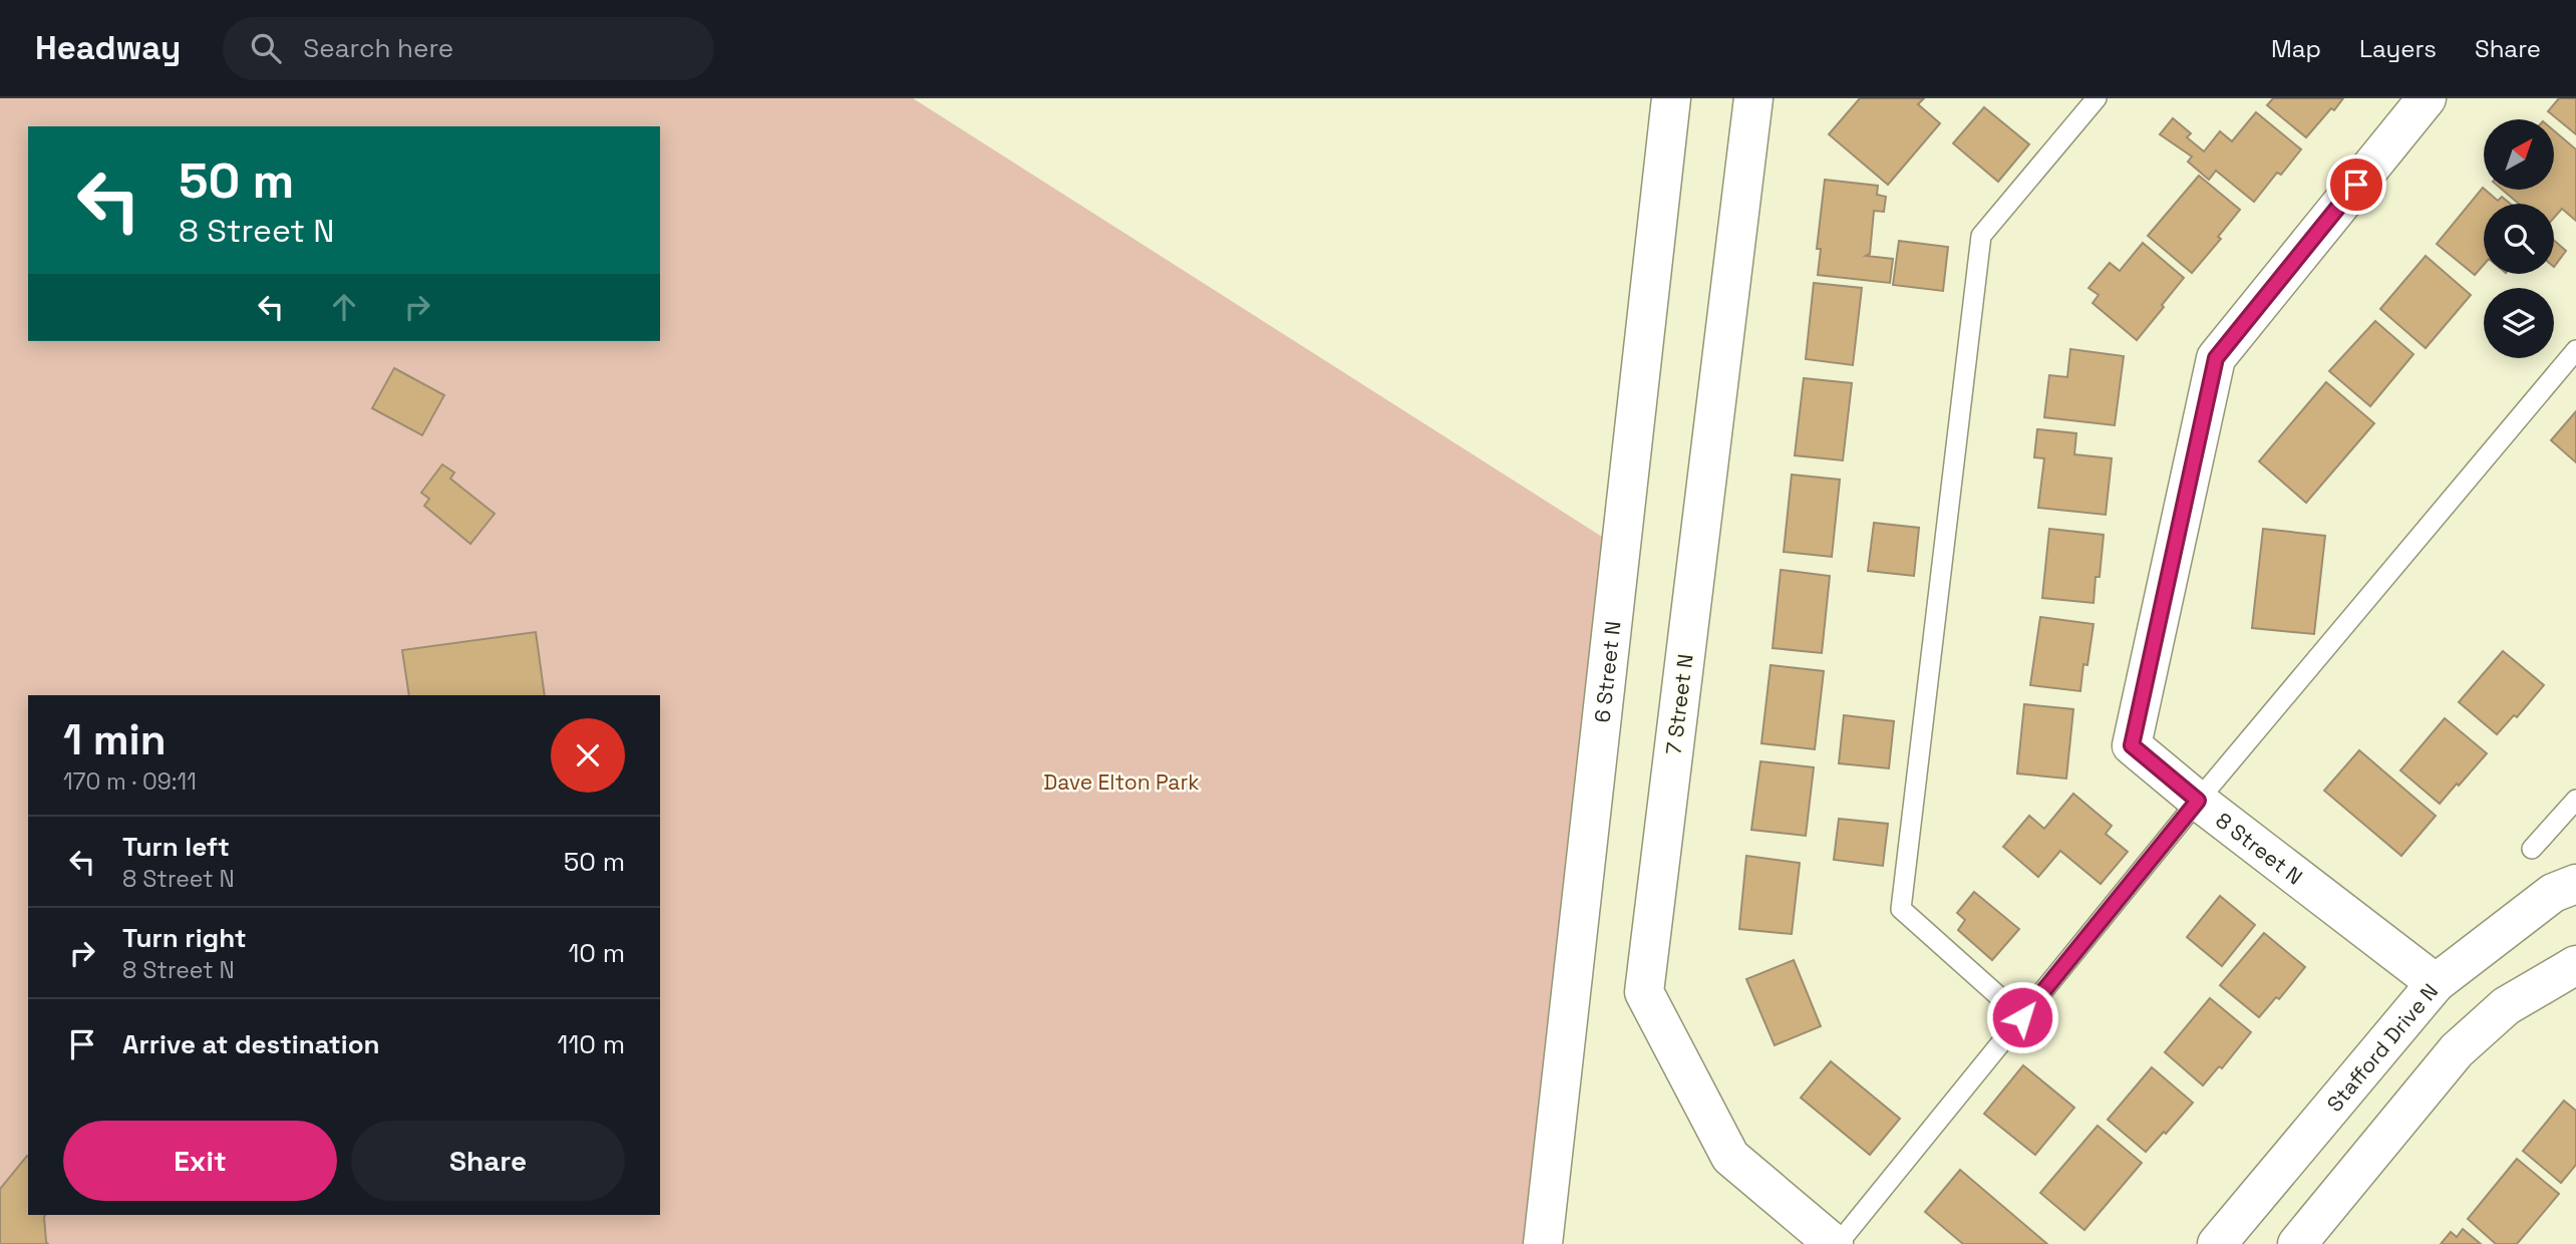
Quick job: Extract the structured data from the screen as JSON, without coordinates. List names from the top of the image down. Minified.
{"streets":{"street":["6 Street N","7 Street N","8 Street N","Stafford Drive N"]},"crossings":[["8 Street N","Stafford Drive N"]],"parks":["Dave Elton Park"],"north":"top right","page":{"header":"Headway","search":"Search here","nav":["Map","Layers","Share"],"turn":["50 m","8 Street N"],"heading":["1 min","170 m · 09:11"],"list":[{"name":"Turn left","note":"8 Street N","value":"50 m"},{"name":"Turn right","note":"8 Street N","value":"10 m"},{"name":"Arrive at destination","value":"110 m"}],"buttons":["Exit","Share"]}}
